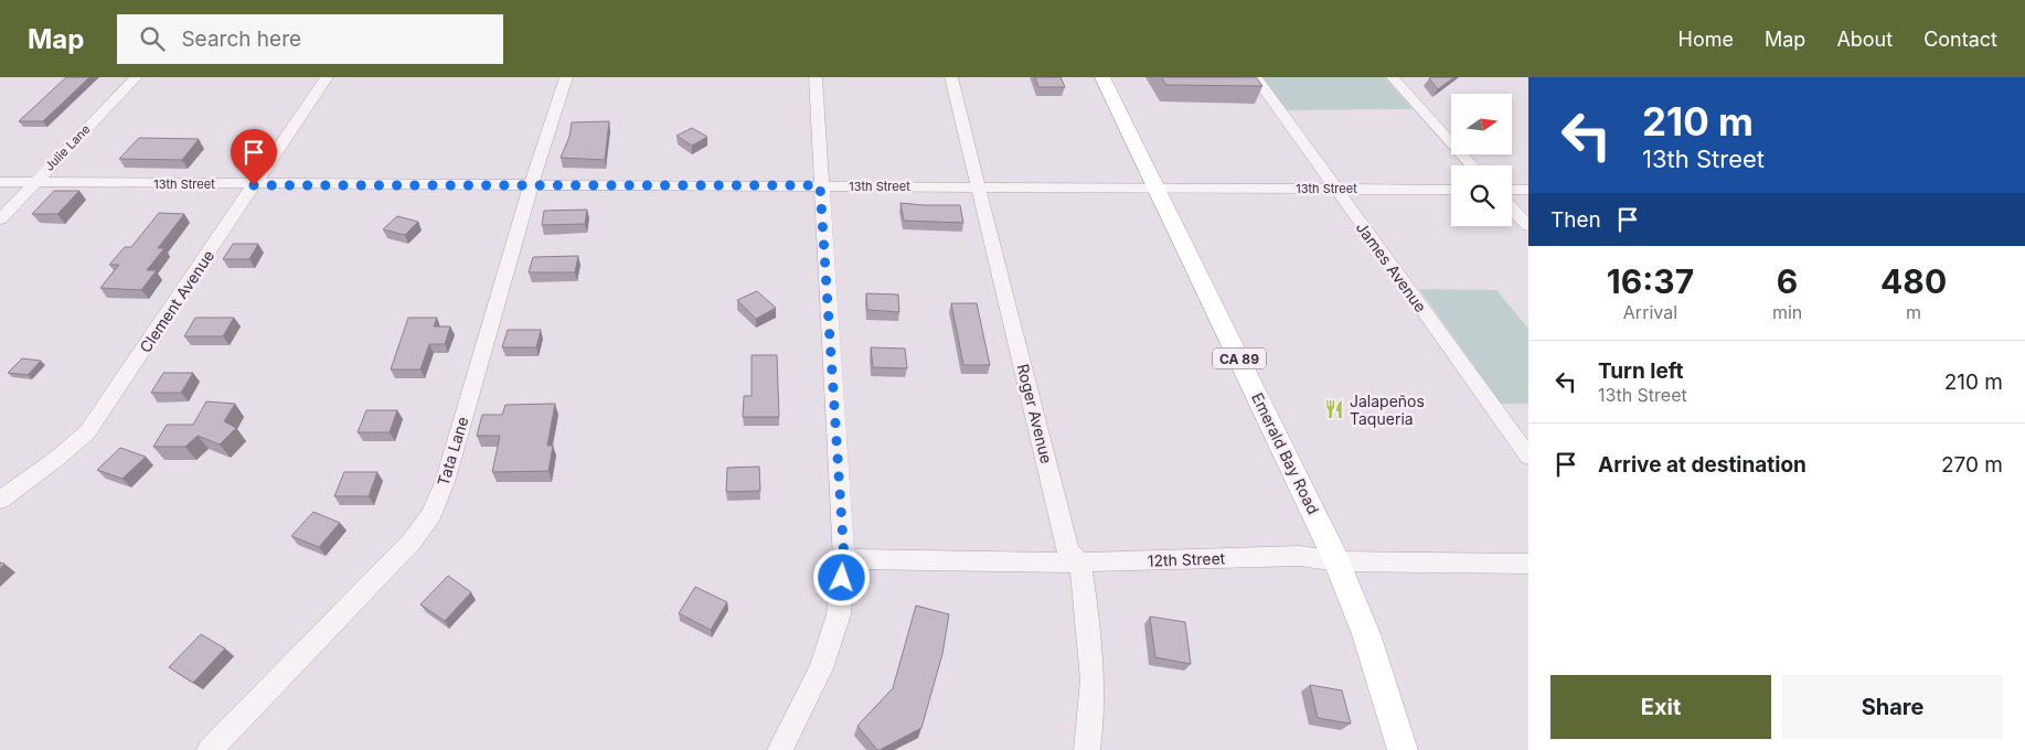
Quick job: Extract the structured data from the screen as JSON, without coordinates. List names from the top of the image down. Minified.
{"streets":{"main road":["CA 89","Emerald Bay Road"],"street":["Julie Lane","13th Street","James Avenue","Clement Avenue","Roger Avenue","Tata Lane","12th Street"]},"crossings":[["Julie Lane","13th Street"],["13th Street","James Avenue"],["13th Street","Clement Avenue"],["13th Street","Roger Avenue"],["13th Street","Tata Lane"],["13th Street","Emerald Bay Road"],["Roger Avenue","12th Street"],["Emerald Bay Road","12th Street"]],"places":{"restaurant":["Jalapeños Taqueria"]},"north":"right","page":{"header":"Map","search":"Search here","nav":["Home","Map","About","Contact"],"turn":["210 m","13th Street"],"then":"Then","eta":["16:37","Arrival","6","min","480","m"],"list":[{"name":"Turn left","note":"13th Street","value":"210 m"},{"name":"Arrive at destination","value":"270 m"}],"buttons":["Exit","Share"]}}
